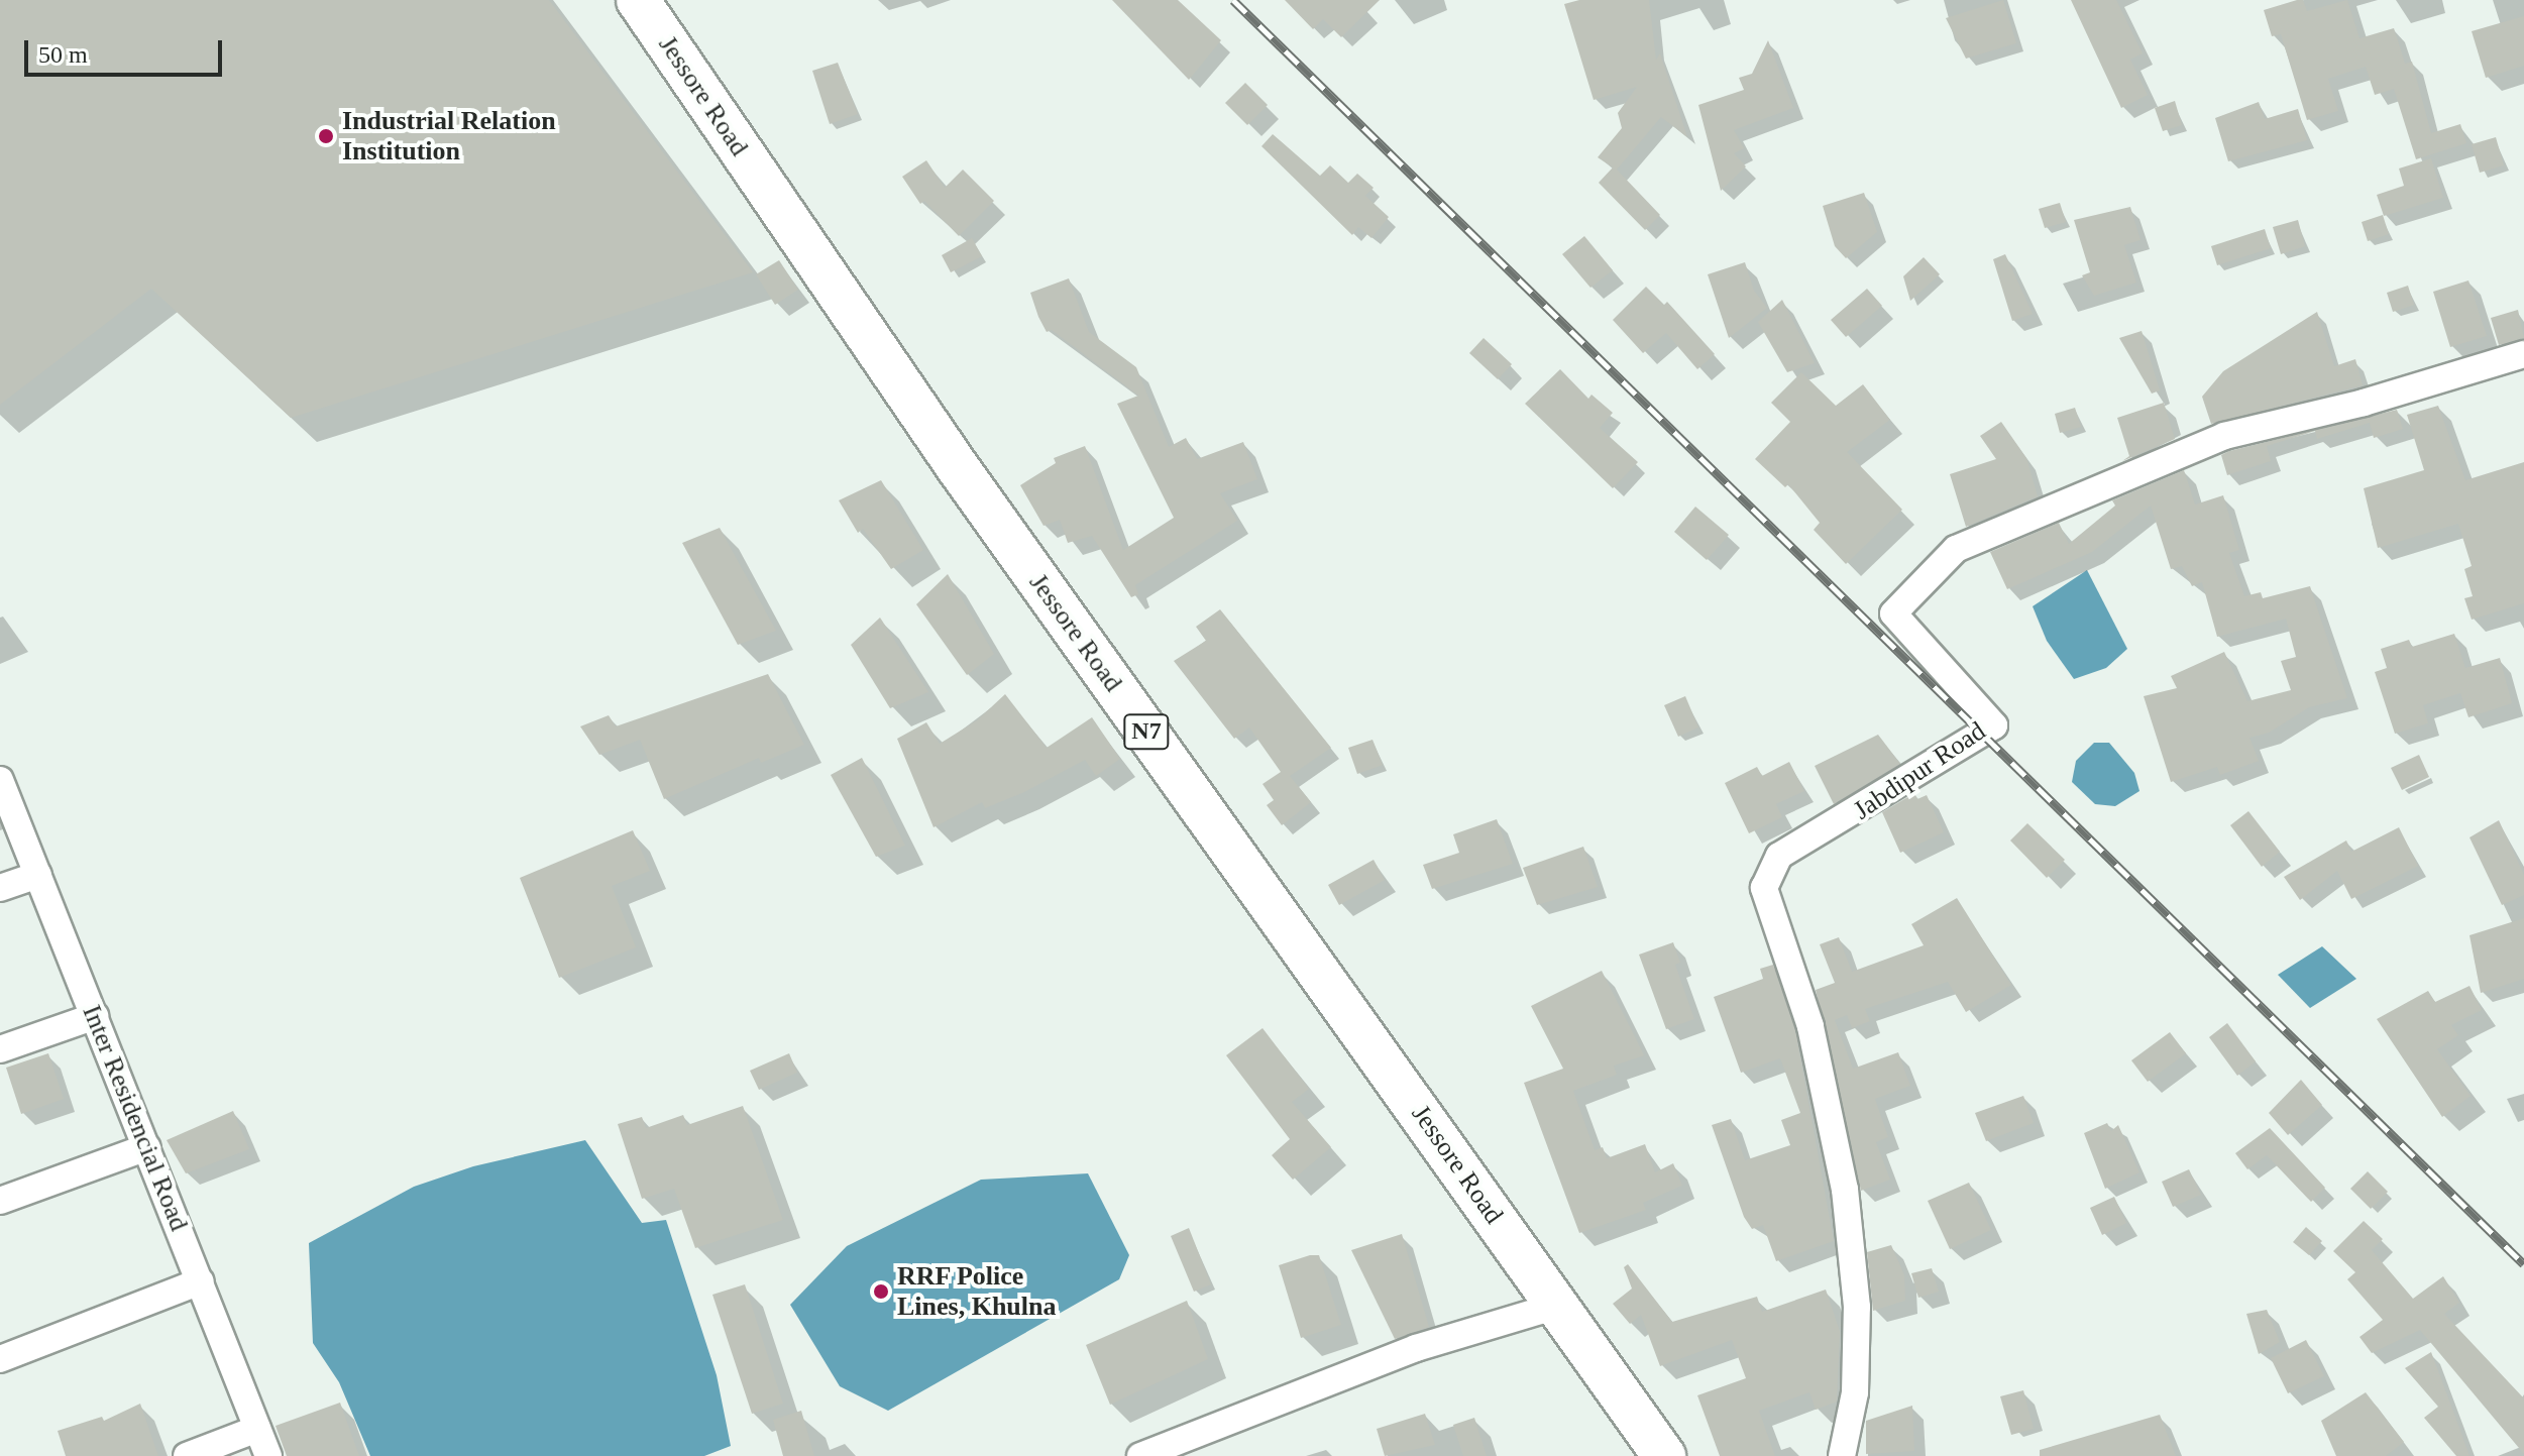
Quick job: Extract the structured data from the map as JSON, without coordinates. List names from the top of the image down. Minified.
{"streets":{"highway":["Jessore Road","N7"],"street":["Jabdipur Road","Inter Residencial Road"]},"places":["Industrial Relation Institution","RRF Police Lines, Khulna"],"scale_bar":"50 m"}
